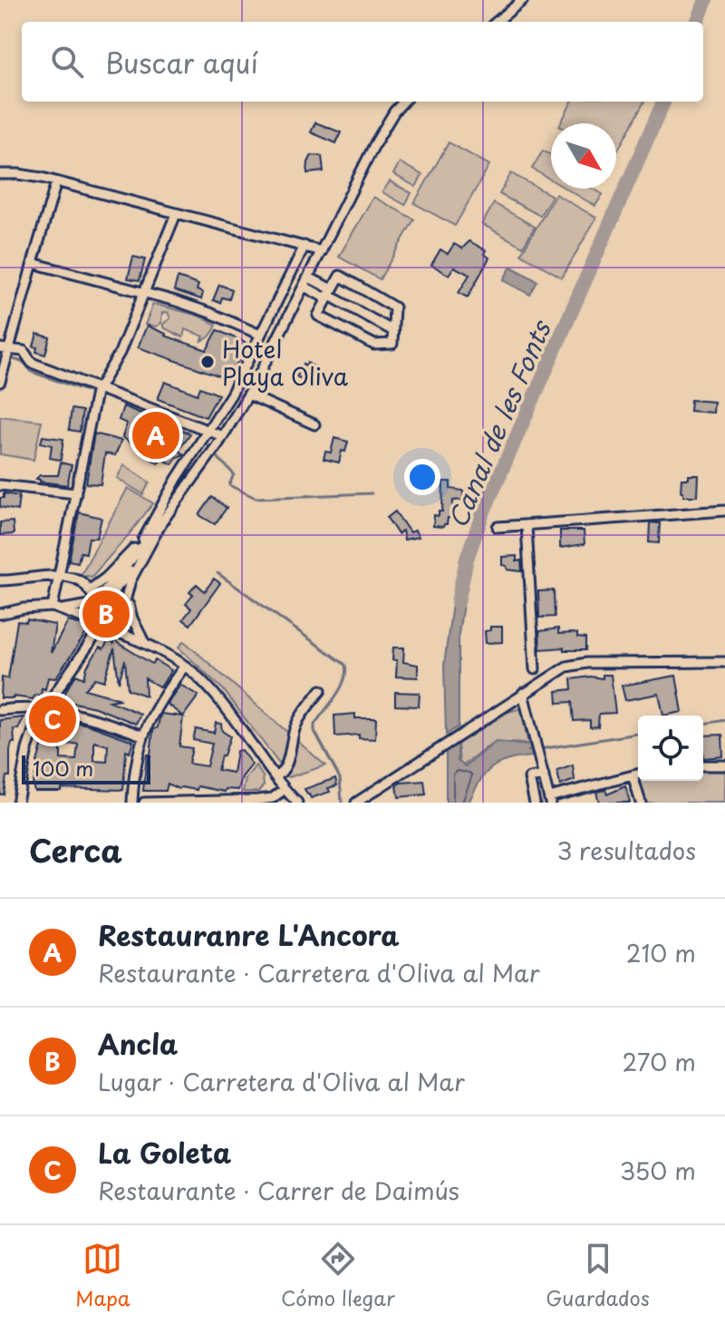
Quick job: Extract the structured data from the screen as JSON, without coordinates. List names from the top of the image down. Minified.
{"water":["Canal de les Fonts"],"places":["Hotel Playa Oliva"],"scale_bar":"100 m","north":"bottom right","page":{"search":"Buscar aquí","pins":["A","B","C"],"scale":"100 m","heading":["Cerca","3 resultados"],"list":[{"mark":"A","name":"Restauranre L'Ancora","note":"Restaurante · Carretera d'Oliva al Mar","value":"210 m"},{"mark":"B","name":"Ancla","note":"Lugar · Carretera d'Oliva al Mar","value":"270 m"},{"mark":"C","name":"La Goleta","note":"Restaurante · Carrer de Daimús","value":"350 m"}],"nav":["Mapa","Cómo llegar","Guardados"]}}
